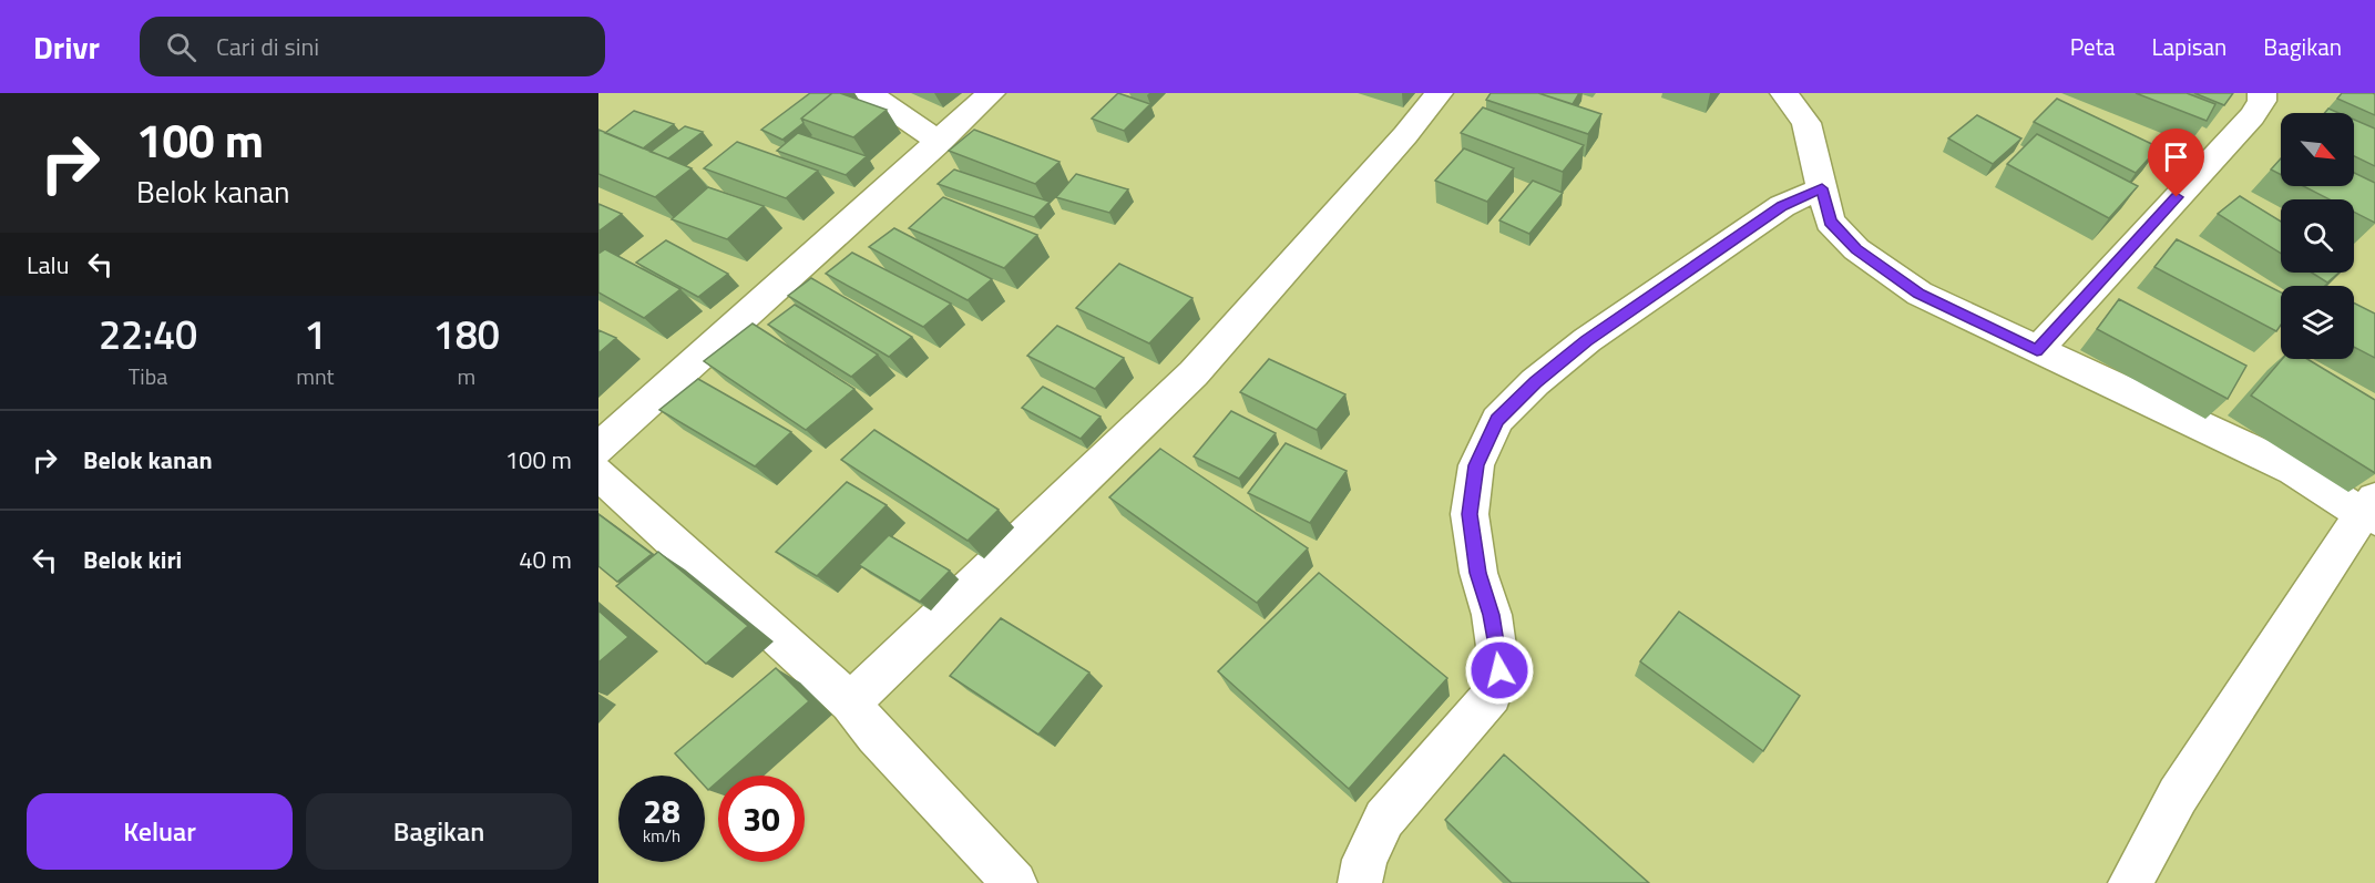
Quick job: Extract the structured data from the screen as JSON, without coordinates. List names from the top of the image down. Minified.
{"north":"bottom right","page":{"header":"Drivr","search":"Cari di sini","nav":["Peta","Lapisan","Bagikan"],"turn":["100 m","Belok kanan"],"then":"Lalu","eta":["22:40","Tiba","1","mnt","180","m"],"list":[{"name":"Belok kanan","value":"100 m"},{"name":"Belok kiri","value":"40 m"}],"speed":"28 km/h","limit":"30","buttons":["Keluar","Bagikan"]}}
